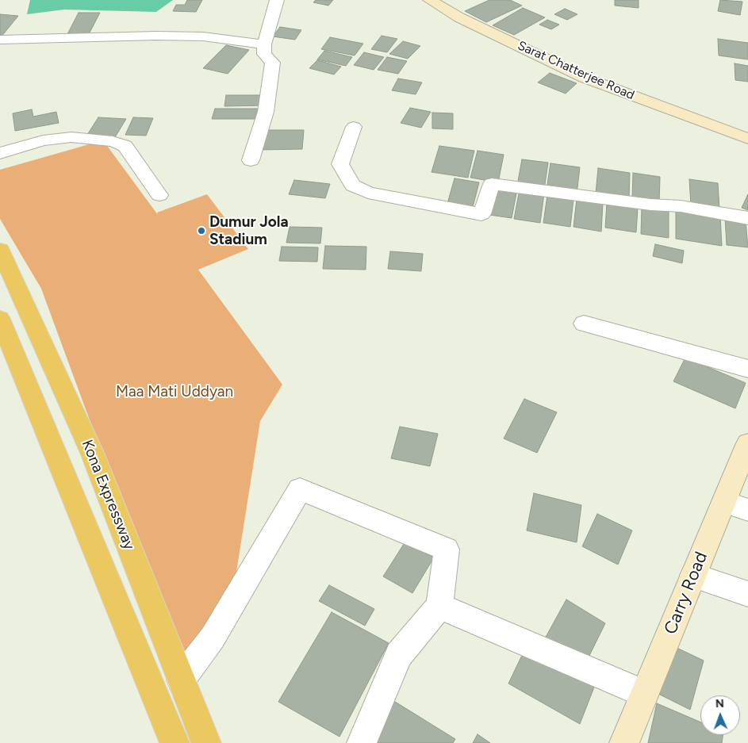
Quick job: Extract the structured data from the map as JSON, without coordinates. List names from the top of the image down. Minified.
{"streets":{"highway":["Kona Expressway"],"main road":["Sarat Chatterjee Road","Carry Road"]},"parks":["Maa Mati Uddyan"],"places":["Dumur Jola Stadium"],"north":"top"}
